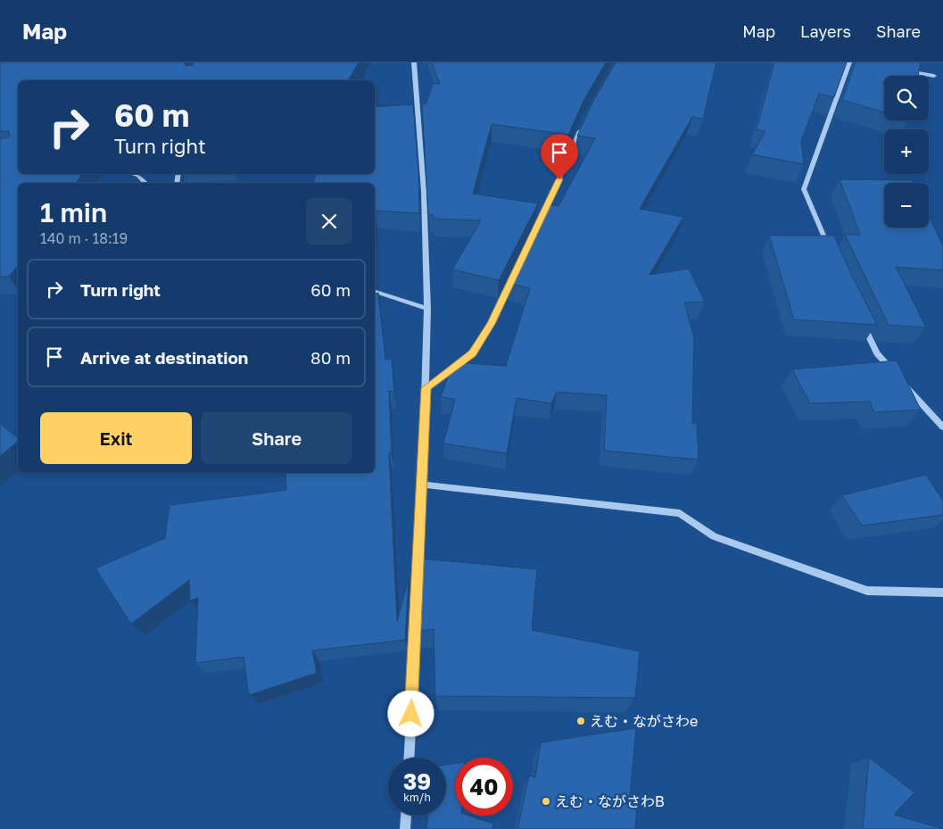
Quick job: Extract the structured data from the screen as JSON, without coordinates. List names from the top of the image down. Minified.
{"places":["えむ・ながさわe","えむ・ながさわB"],"page":{"header":"Map","nav":["Map","Layers","Share"],"map_buttons":["+","−"],"turn":["60 m","Turn right"],"heading":["1 min","140 m · 18:19"],"list":[{"name":"Turn right","value":"60 m"},{"name":"Arrive at destination","value":"80 m"}],"buttons":["Exit","Share"],"speed":"39 km/h","limit":"40"}}
